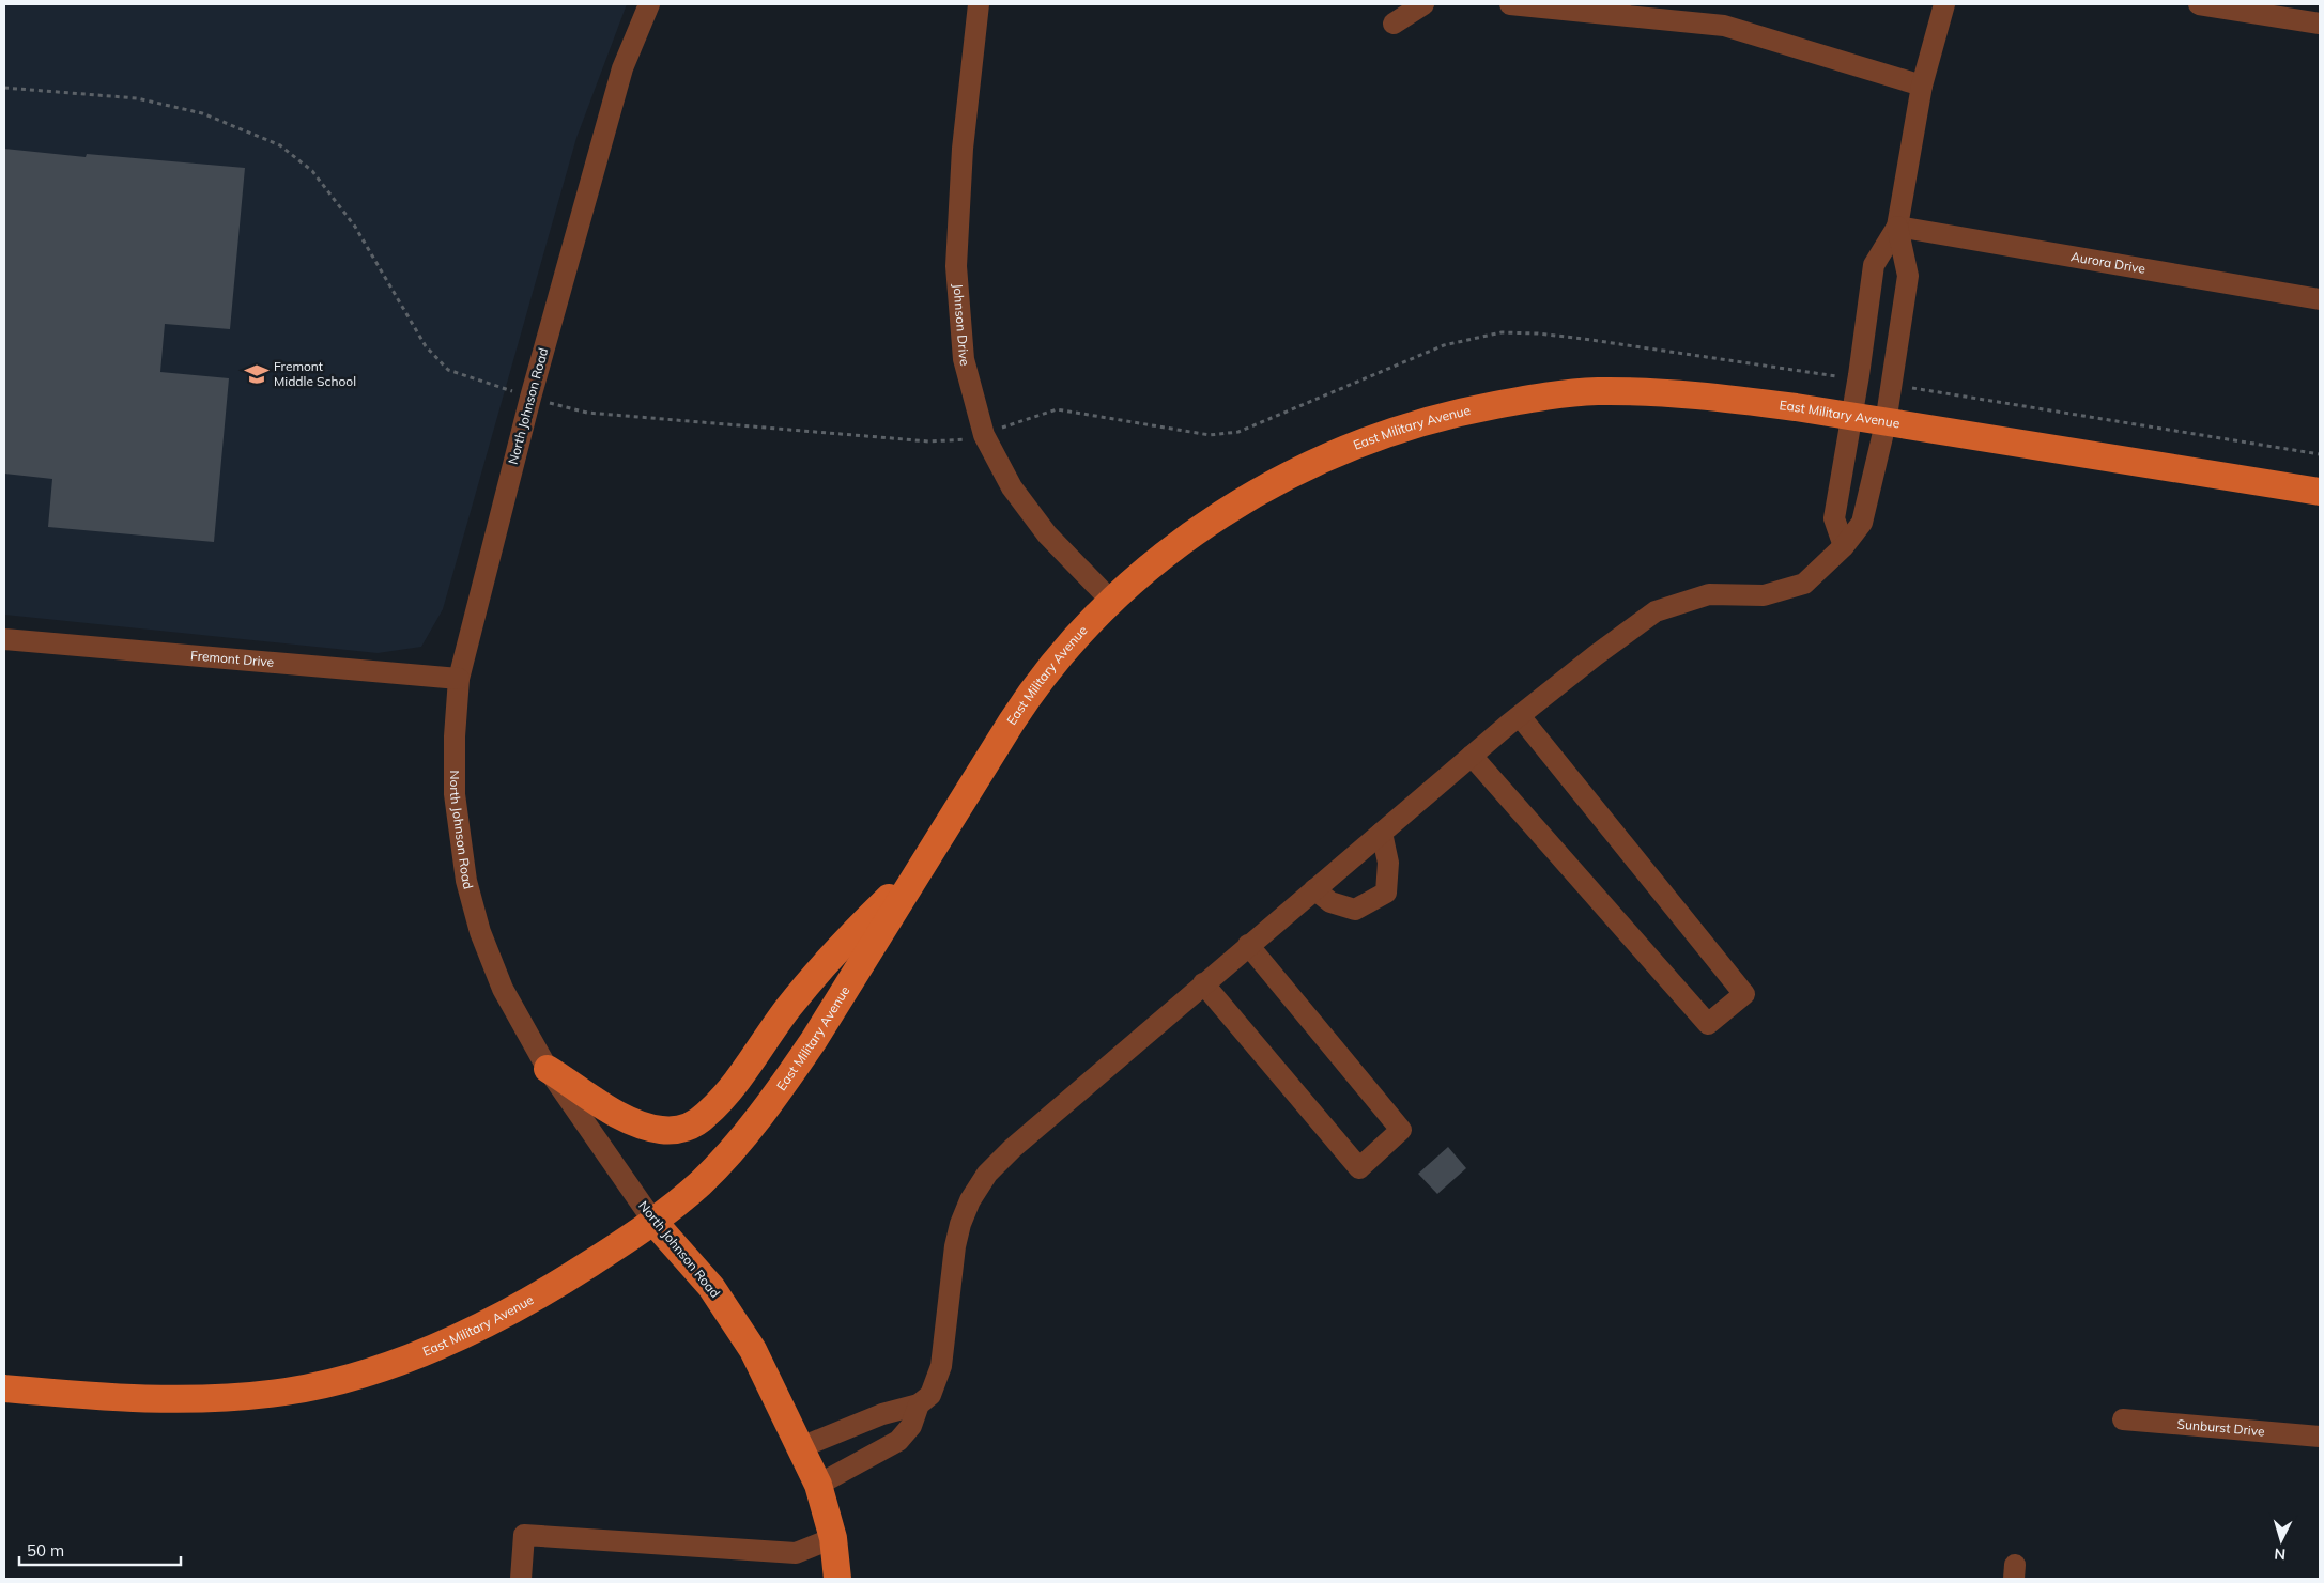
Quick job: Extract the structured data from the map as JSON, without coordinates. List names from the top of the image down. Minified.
{"streets":{"main road":["North Johnson Road","East Military Avenue"],"street":["Aurora Drive","Johnson Drive","Fremont Drive","Sunburst Drive"]},"crossings":[["Johnson Drive","East Military Avenue"],["North Johnson Road","East Military Avenue"],["North Johnson Road","Fremont Drive"]],"places":{"school or university":["Fremont Middle School"]},"scale_bar":"50 m","north":"bottom"}
